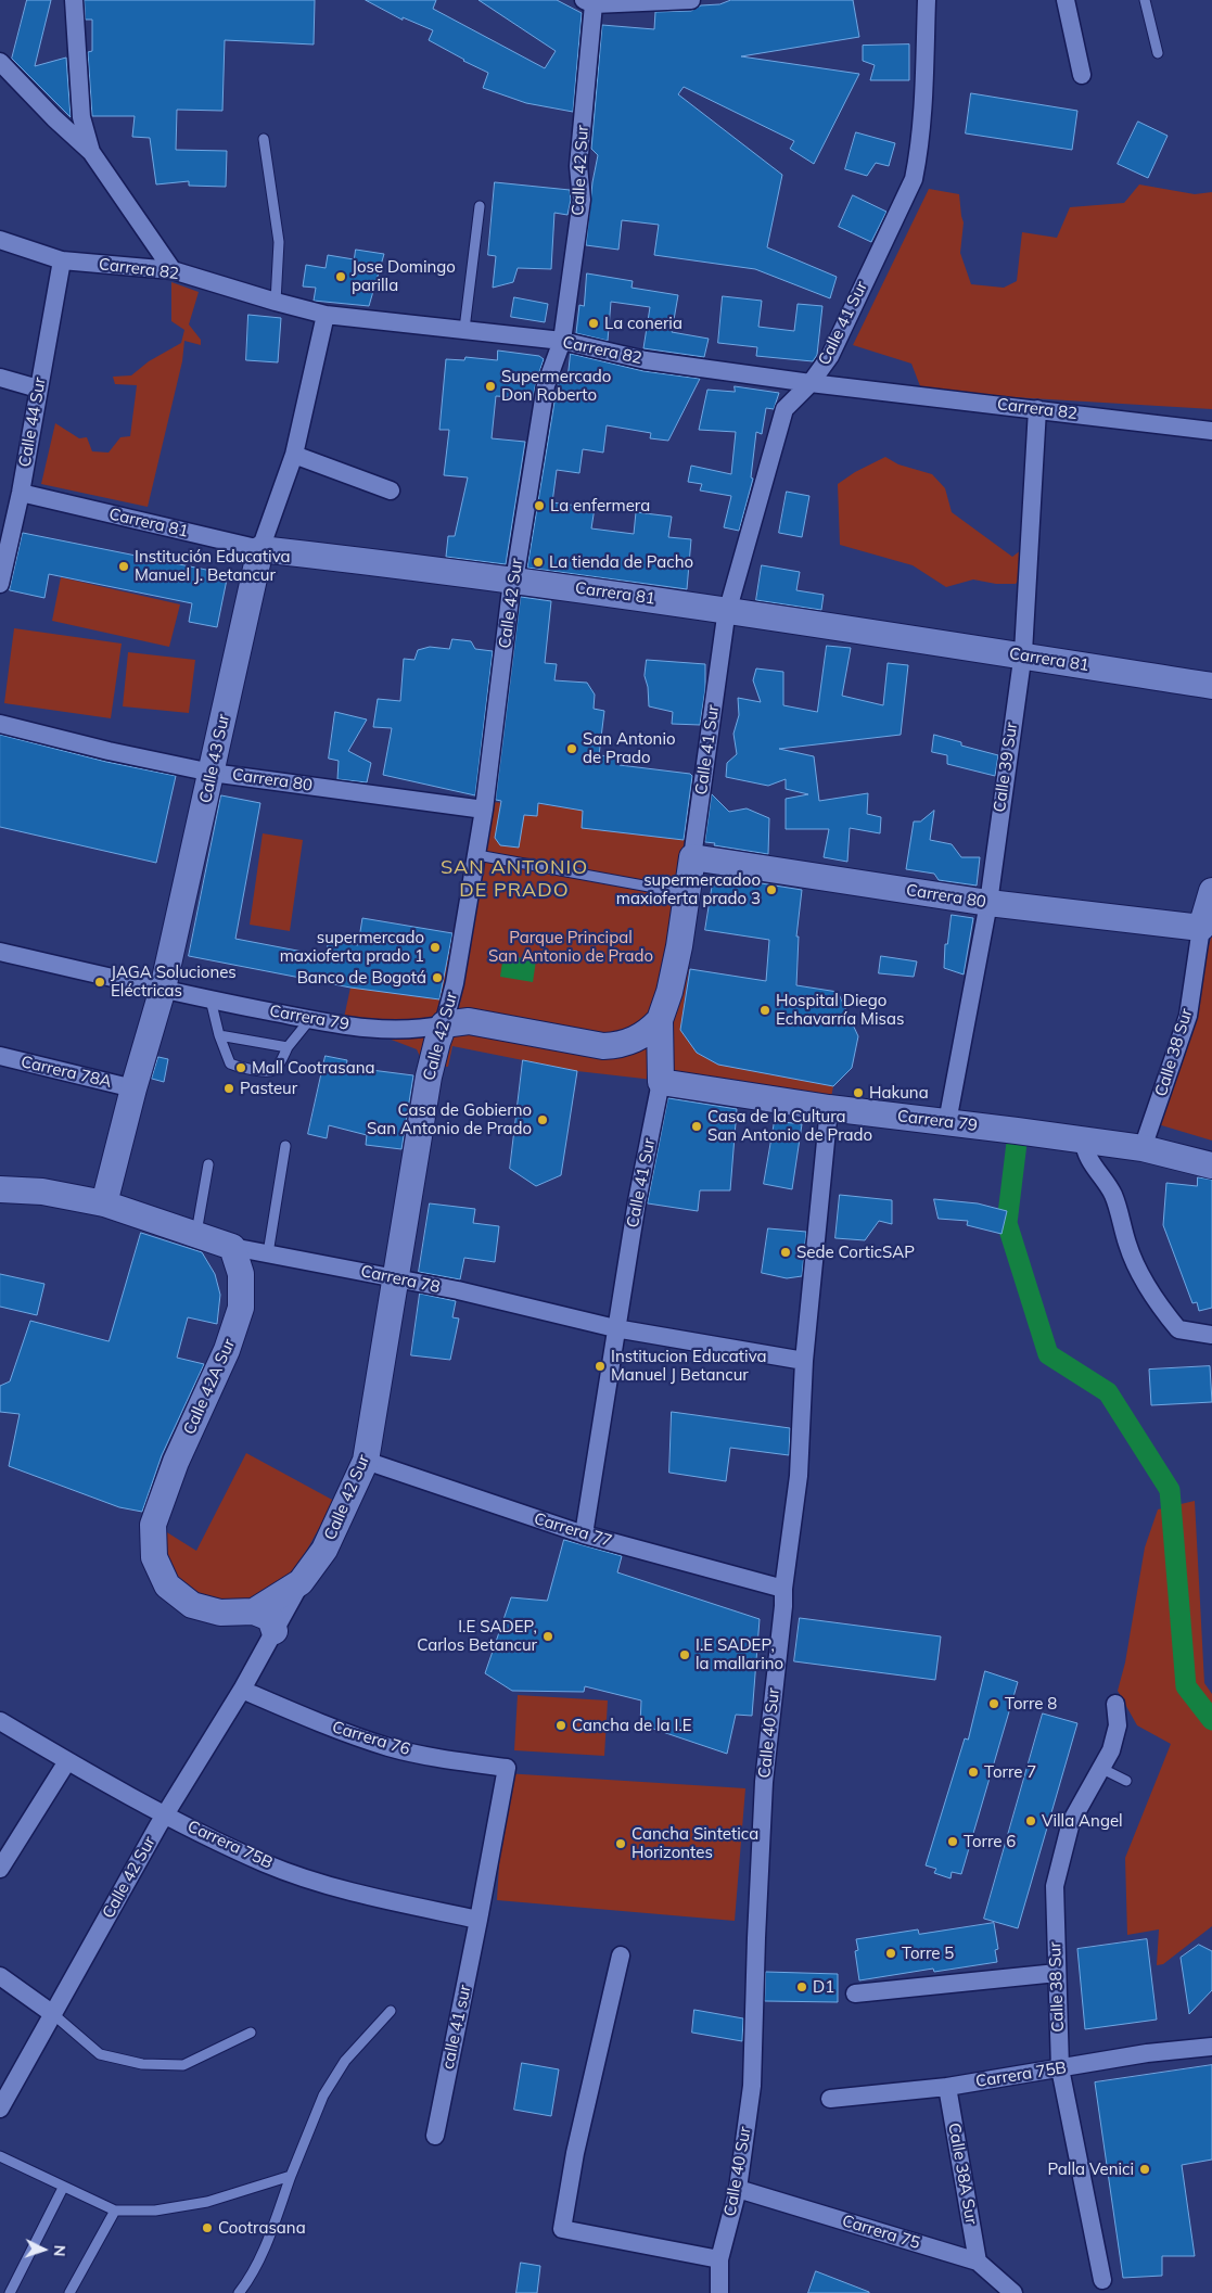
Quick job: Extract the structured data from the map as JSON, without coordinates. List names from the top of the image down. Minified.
{"streets":{"main road":["Calle 42 Sur","Calle 41 Sur","Carrera 81","Calle 43 Sur","Carrera 80","Carrera 79","Calle 38 Sur","Carrera 78","Calle 42A Sur"],"street":["Carrera 82","Calle 44 Sur","Calle 39 Sur","Carrera 78A","Carrera 77","Calle 40 Sur","Carrera 76","Carrera 75B","calle 41 sur","Calle 38A Sur","Carrera 75"]},"crossings":[["Calle 42 Sur","Carrera 82"],["Calle 42 Sur","Carrera 81"],["Calle 42 Sur","Carrera 80"],["Calle 42 Sur","Carrera 79"],["Calle 42 Sur","Carrera 78"],["Calle 42 Sur","Carrera 77"],["Calle 42 Sur","Carrera 76"],["Calle 42 Sur","Carrera 75B"],["Carrera 82","Calle 41 Sur"],["Carrera 82","Calle 44 Sur"],["Carrera 82","Calle 43 Sur"],["Carrera 82","Calle 39 Sur"],["Calle 41 Sur","Carrera 81"],["Calle 41 Sur","Carrera 80"],["Calle 41 Sur","Carrera 79"],["Calle 41 Sur","Carrera 78"],["Calle 41 Sur","Carrera 77"],["Calle 44 Sur","Carrera 81"],["Carrera 81","Calle 43 Sur"],["Carrera 81","Calle 39 Sur"],["Calle 43 Sur","Carrera 80"],["Calle 43 Sur","Carrera 79"],["Calle 43 Sur","Carrera 78A"],["Calle 43 Sur","Carrera 78"],["Calle 39 Sur","Carrera 80"],["Calle 39 Sur","Carrera 79"],["Carrera 80","Calle 38 Sur"],["Carrera 79","Calle 38 Sur"],["Carrera 79","Calle 40 Sur"],["Calle 38 Sur","Carrera 75B"],["Carrera 78","Calle 42A Sur"],["Carrera 78","Calle 40 Sur"],["Carrera 77","Calle 40 Sur"],["Calle 40 Sur","Carrera 75"],["Carrera 76","calle 41 sur"],["Carrera 75B","calle 41 sur"],["Carrera 75B","Calle 38A Sur"],["Calle 38A Sur","Carrera 75"]],"districts":["SAN ANTONIO DE PRADO"],"parks":["Parque Principal San Antonio de Prado"],"places":["Jose Domingo parilla","La coneria","Supermercado Don Roberto","La enfermera","La tienda de Pacho","Institución Educativa Manuel J. Betancur","San Antonio de Prado","supermercadoo maxioferta prado 3","supermercado maxioferta prado 1","Banco de Bogotá","JAGA Soluciones Eléctricas","Hospital Diego Echavarría Misas","Mall Cootrasana","Pasteur","Hakuna","Casa de Gobierno San Antonio de Prado","Casa de la Cultura San Antonio de Prado","Sede CorticSAP","Institucion Educativa Manuel J Betancur","I.E SADEP, Carlos Betancur","I.E SADEP, la mallarino","Torre 8","Cancha de la I.E","Torre 7","Villa Angel","Torre 6","Cancha Sintetica Horizontes","Torre 5","D1","Palla Venici","Cootrasana"],"north":"right"}
